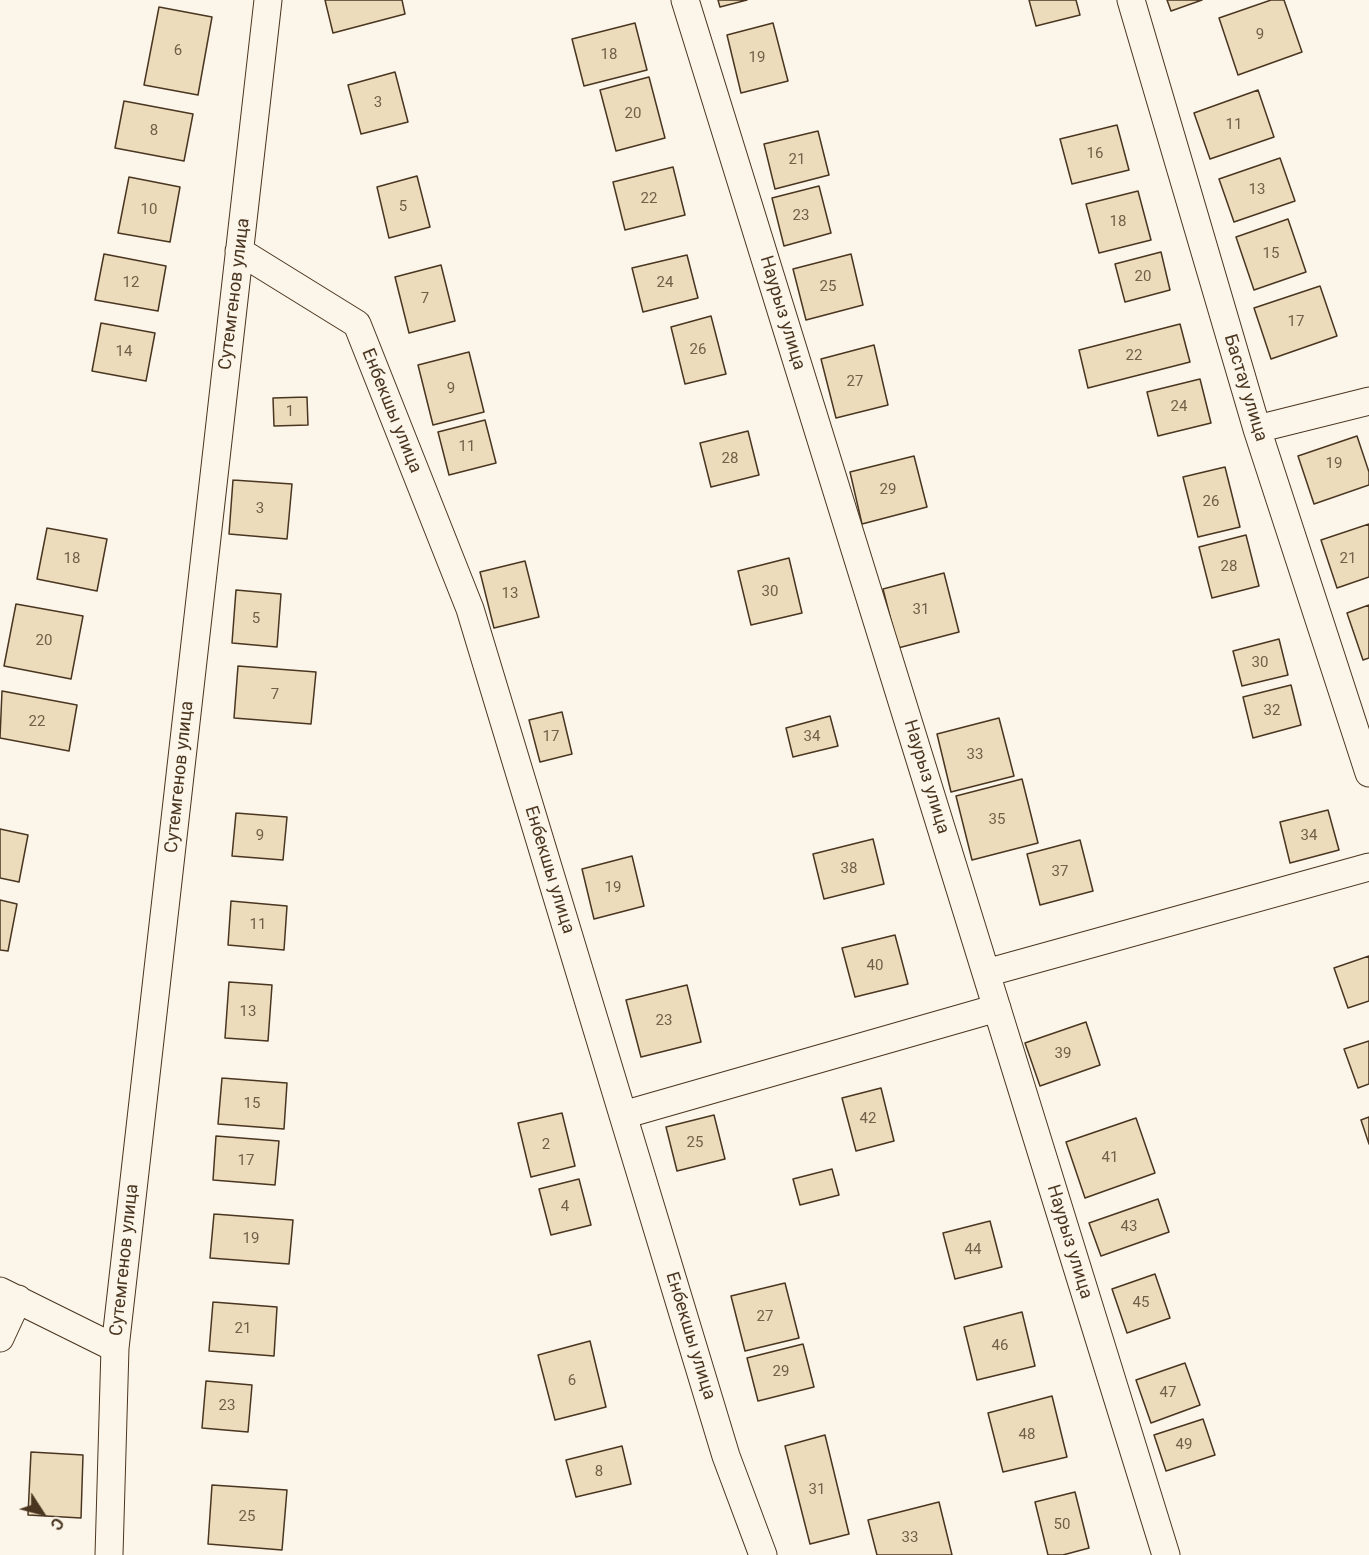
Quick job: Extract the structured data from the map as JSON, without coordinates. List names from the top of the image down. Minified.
{"streets":{"street":["Сутемгенов улица","Наурыз улица","Бастау улица","Енбекшы улица"]},"crossings":[["Сутемгенов улица","Енбекшы улица"]],"house_numbers":["9","6","18","19","3","20","11","8","16","21","13","22","5","10","23","18","15","20","12","24","25","7","17","26","14","22","27","9","24","1","11","28","19","29","26","3","18","21","28","30","13","31","5","20","30","7","32","22","17","34","33","35","9","34","38","37","19","11","40","13","23","39","15","42","25","2","41","17","4","43","19","44","45","27","21","46","29","6","47","23","48","49","8","31","25","50","33"],"north":"bottom right"}
